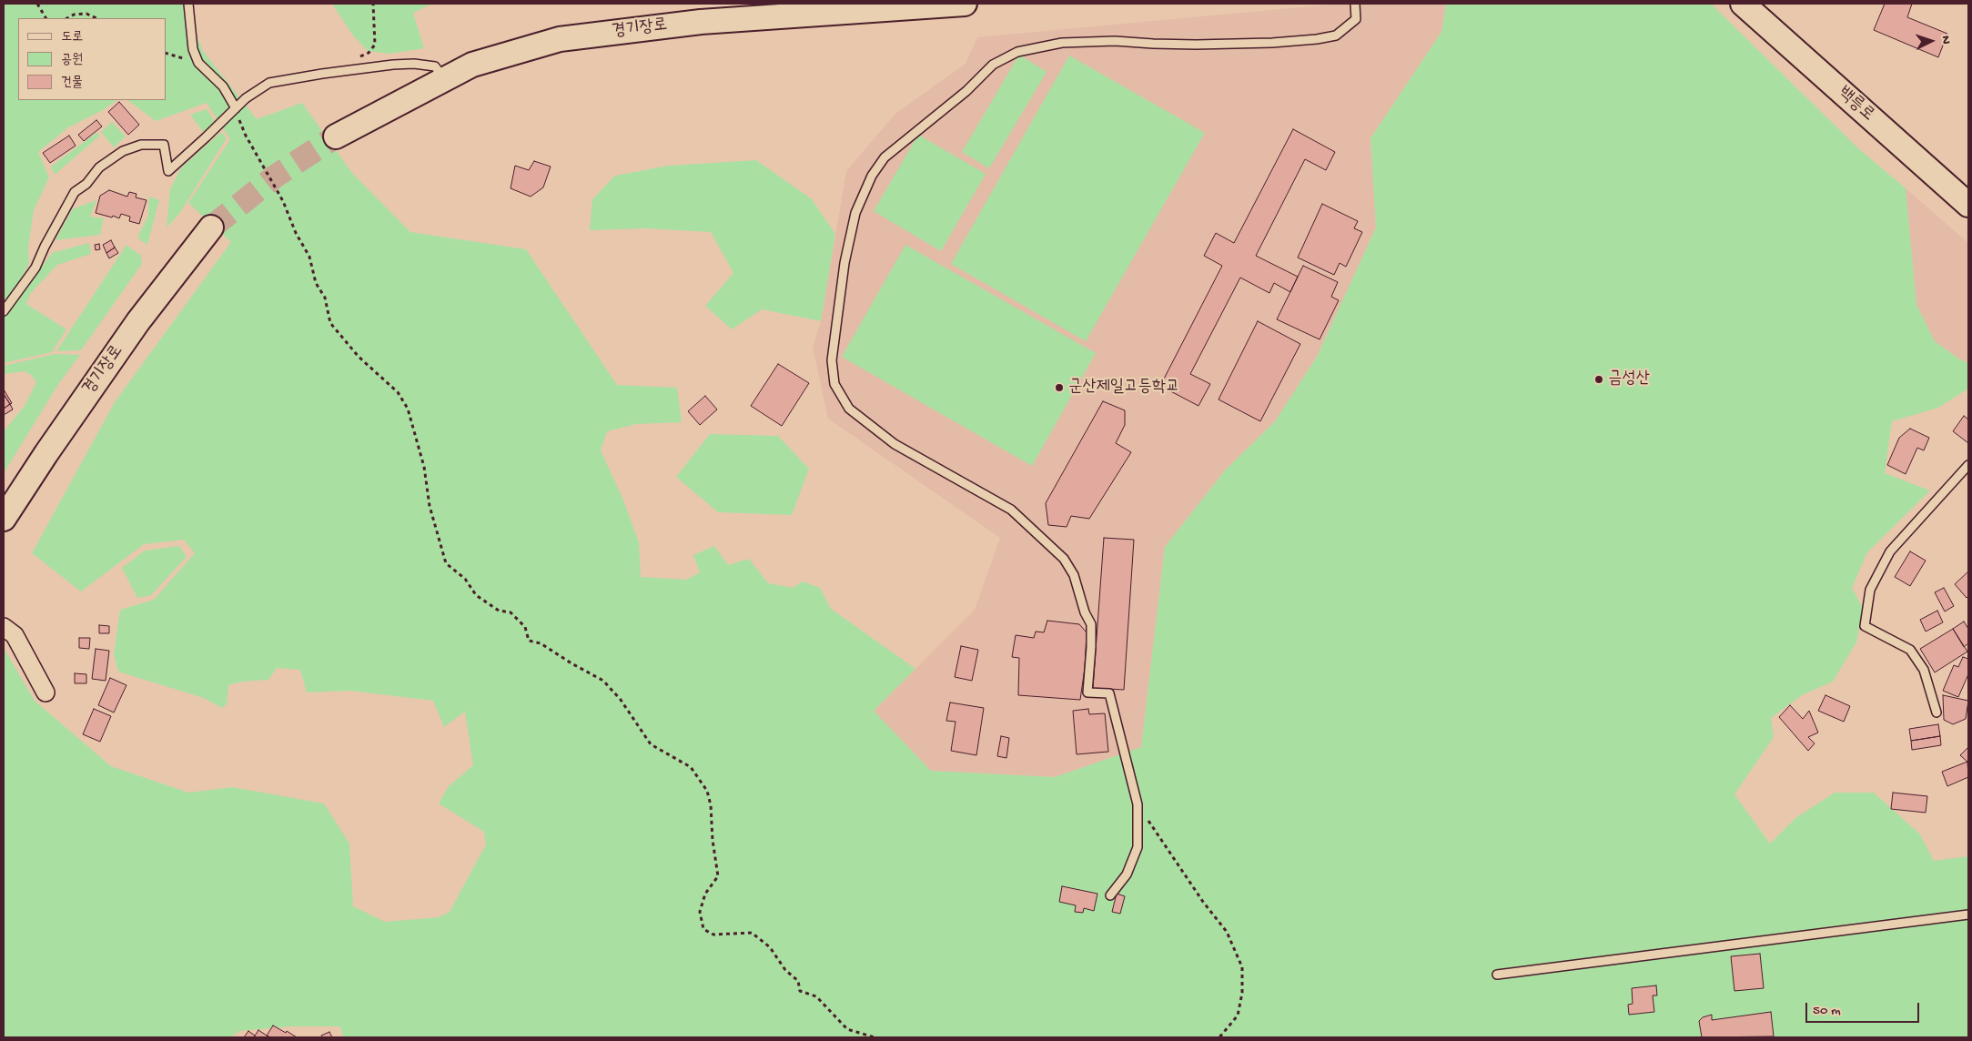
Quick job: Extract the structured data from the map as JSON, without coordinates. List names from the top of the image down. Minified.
{"streets":{"street":["경기장로","백릉로"]},"places":["금성산","군산제일고등학교"],"legend":["도로","공원","건물"],"scale_bar":"50 m","north":"right"}
